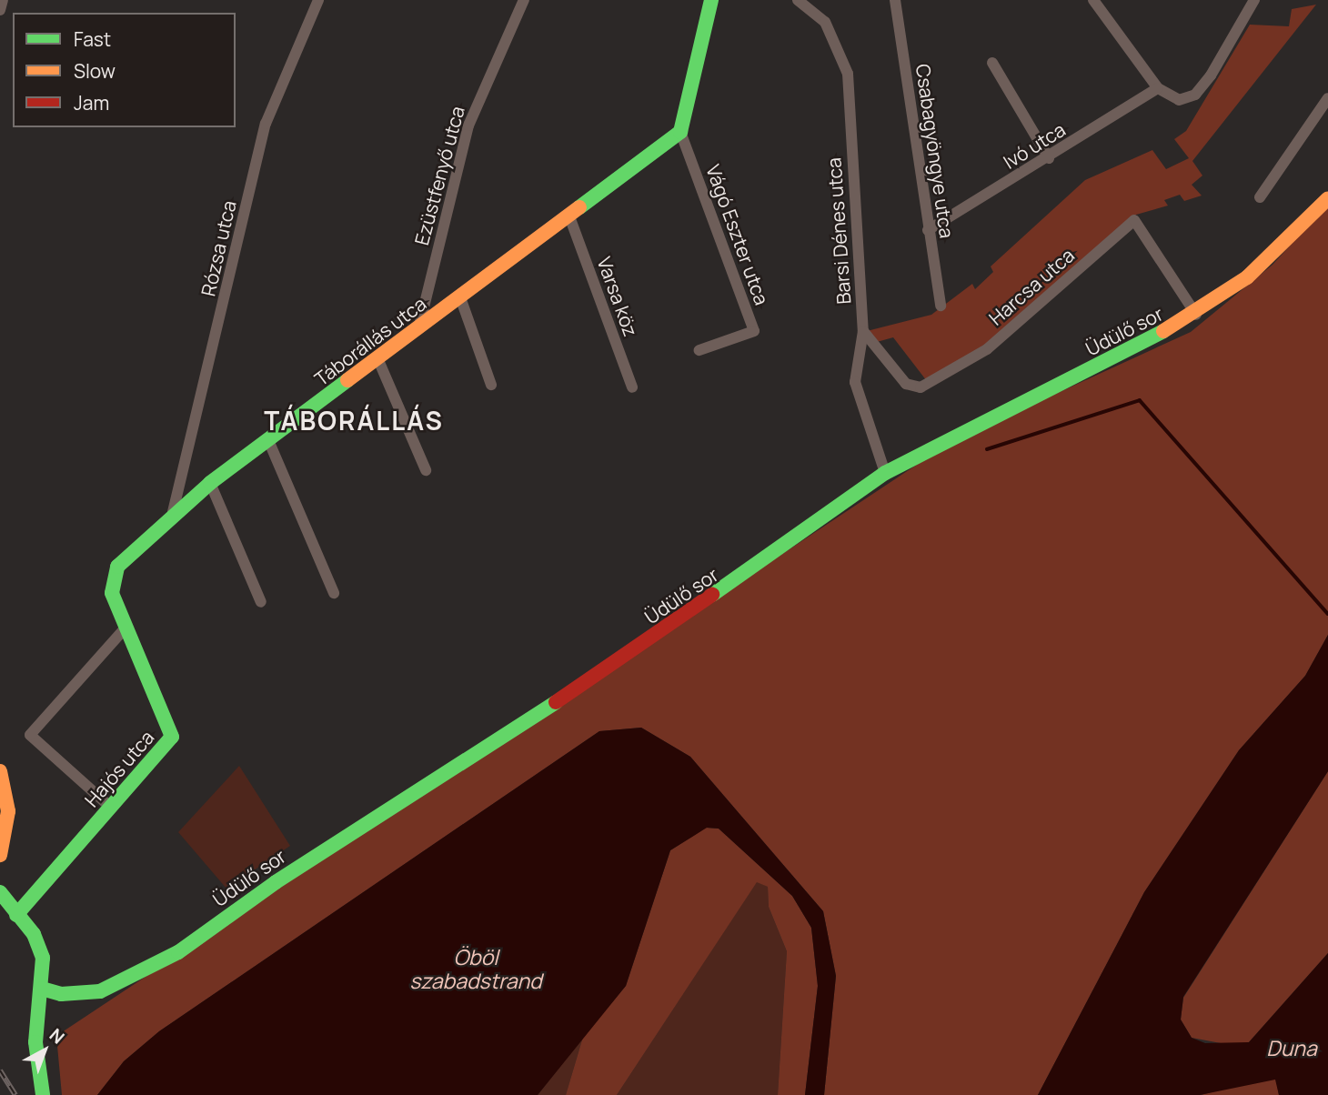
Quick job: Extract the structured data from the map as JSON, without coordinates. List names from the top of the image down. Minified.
{"streets":{"street":["Ivó utca","Csabagyöngye utca","Ezüstfenyő utca","Barsi Dénes utca","Vágó Eszter utca","Rózsa utca","Harcsa utca","Varsa köz","Üdülő sor","Táborállás utca","Hajós utca"]},"crossings":[["Ivó utca","Csabagyöngye utca"],["Ezüstfenyő utca","Táborállás utca"],["Barsi Dénes utca","Harcsa utca"],["Barsi Dénes utca","Üdülő sor"],["Vágó Eszter utca","Táborállás utca"],["Rózsa utca","Táborállás utca"],["Harcsa utca","Üdülő sor"],["Varsa köz","Táborállás utca"],["Táborállás utca","Hajós utca"]],"districts":["TÁBORÁLLÁS"],"water":["Öböl szabadstrand","Duna"],"legend":["Fast","Slow","Jam"],"north":"top right"}
